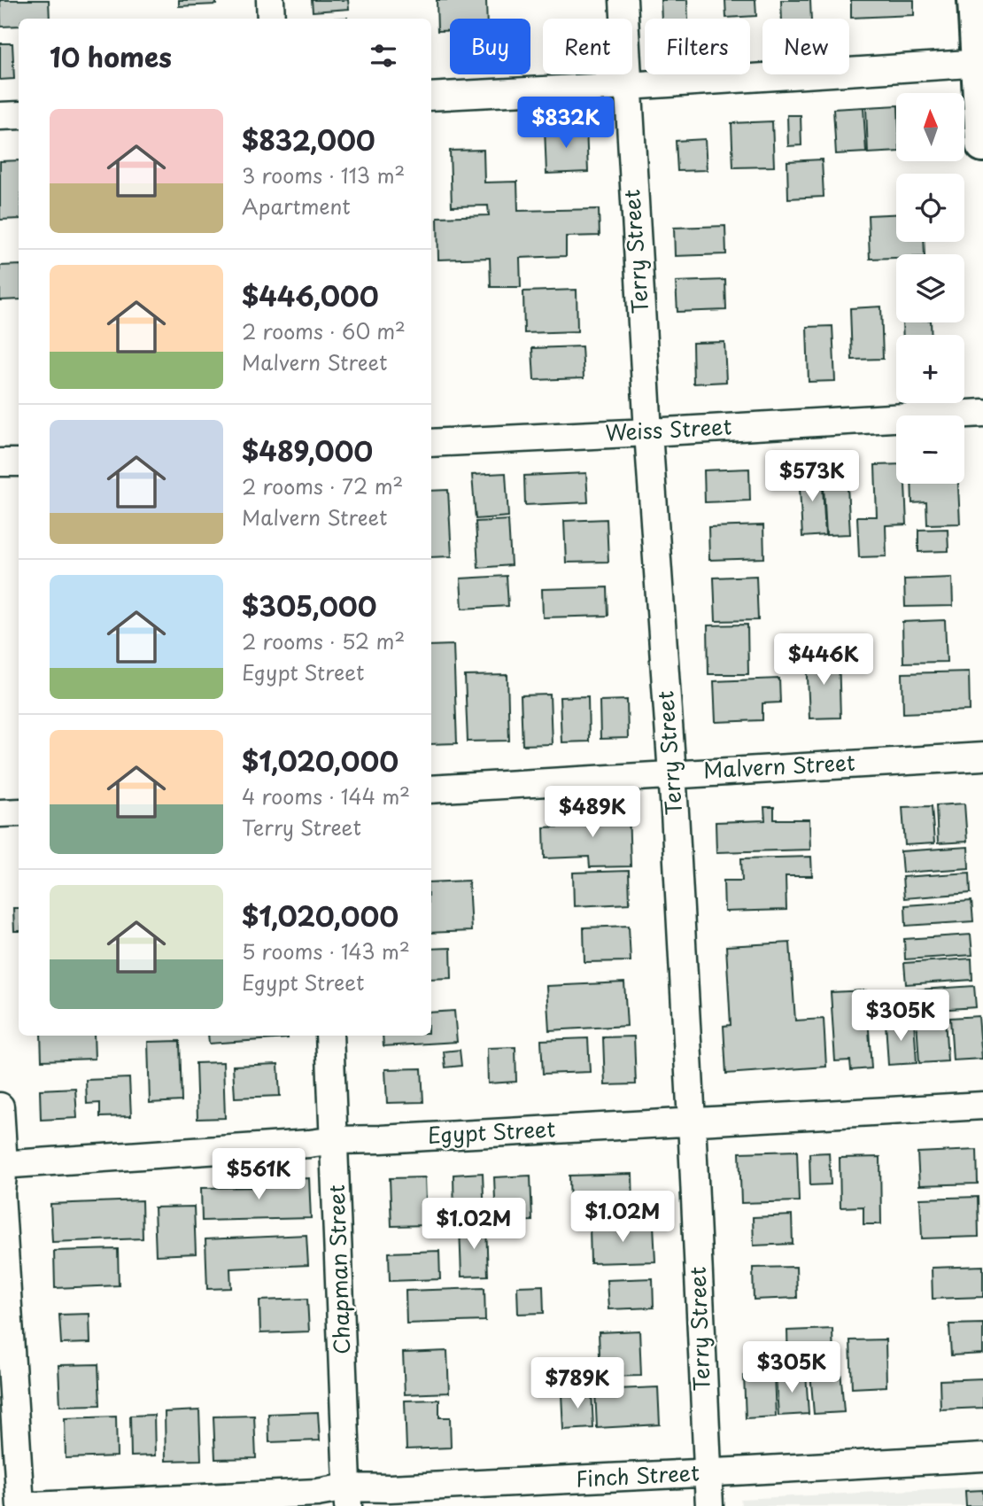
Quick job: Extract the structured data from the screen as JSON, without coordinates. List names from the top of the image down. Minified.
{"streets":{"street":["Terry Street","Weiss Street","Malvern Street","Egypt Street","Chapman Street","Finch Street"]},"crossings":[["Terry Street","Weiss Street"],["Terry Street","Malvern Street"],["Terry Street","Egypt Street"],["Terry Street","Finch Street"],["Egypt Street","Chapman Street"],["Chapman Street","Finch Street"]],"north":"top","page":{"chip":["Buy","Rent","Filters","New"],"heading":"10 homes","map_buttons":["+","−"],"list":[{"name":"$832,000","note":"3 rooms · 113 m² · Apartment"},{"name":"$446,000","note":"2 rooms · 60 m² · Malvern Street"},{"name":"$489,000","note":"2 rooms · 72 m² · Malvern Street"},{"name":"$305,000","note":"2 rooms · 52 m² · Egypt Street"},{"name":"$1,020,000","note":"4 rooms · 144 m² · Terry Street"},{"name":"$1,020,000","note":"5 rooms · 143 m² · Egypt Street"}],"price":["$832K","$573K","$446K","$489K","$305K","$561K","$1.02M","$1.02M","$305K","$789K"]}}
